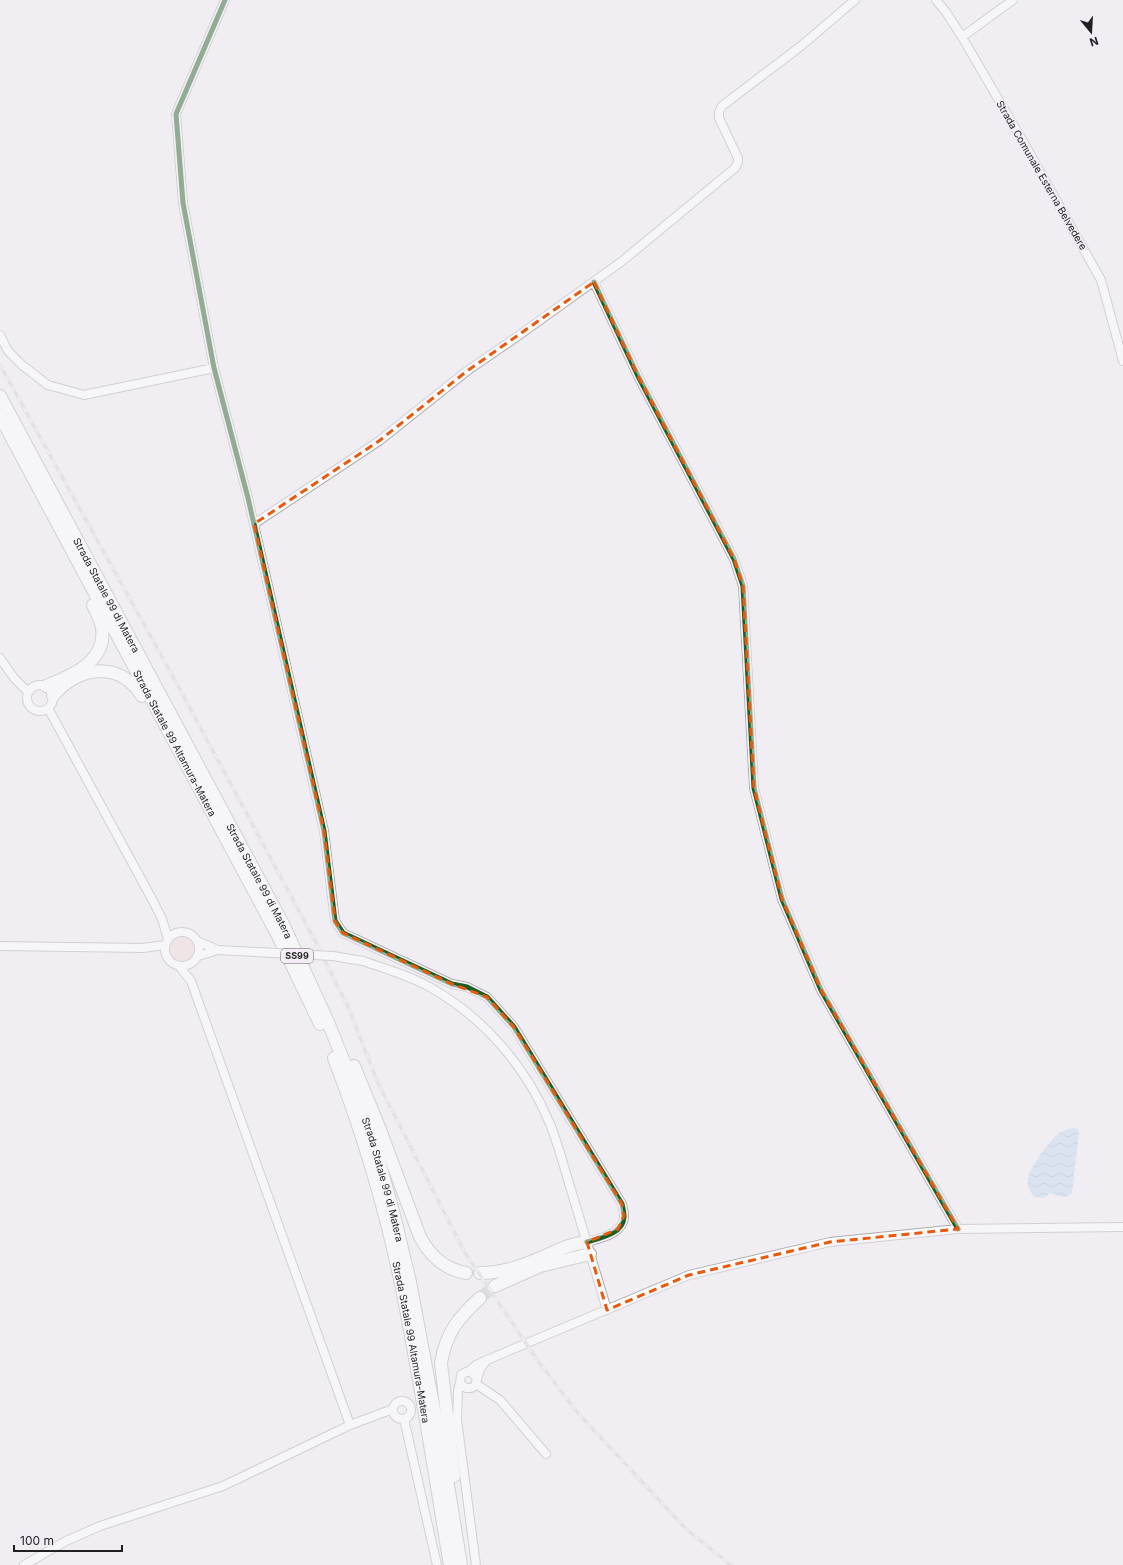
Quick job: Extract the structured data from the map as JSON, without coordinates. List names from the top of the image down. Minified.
{"streets":{"highway":["Strada Statale 99 di Matera","Strada Statale 99 Altamura-Matera","SS99"],"street":["Strada Comunale Esterna Belvedere"]},"scale_bar":"100 m","north":"bottom"}
